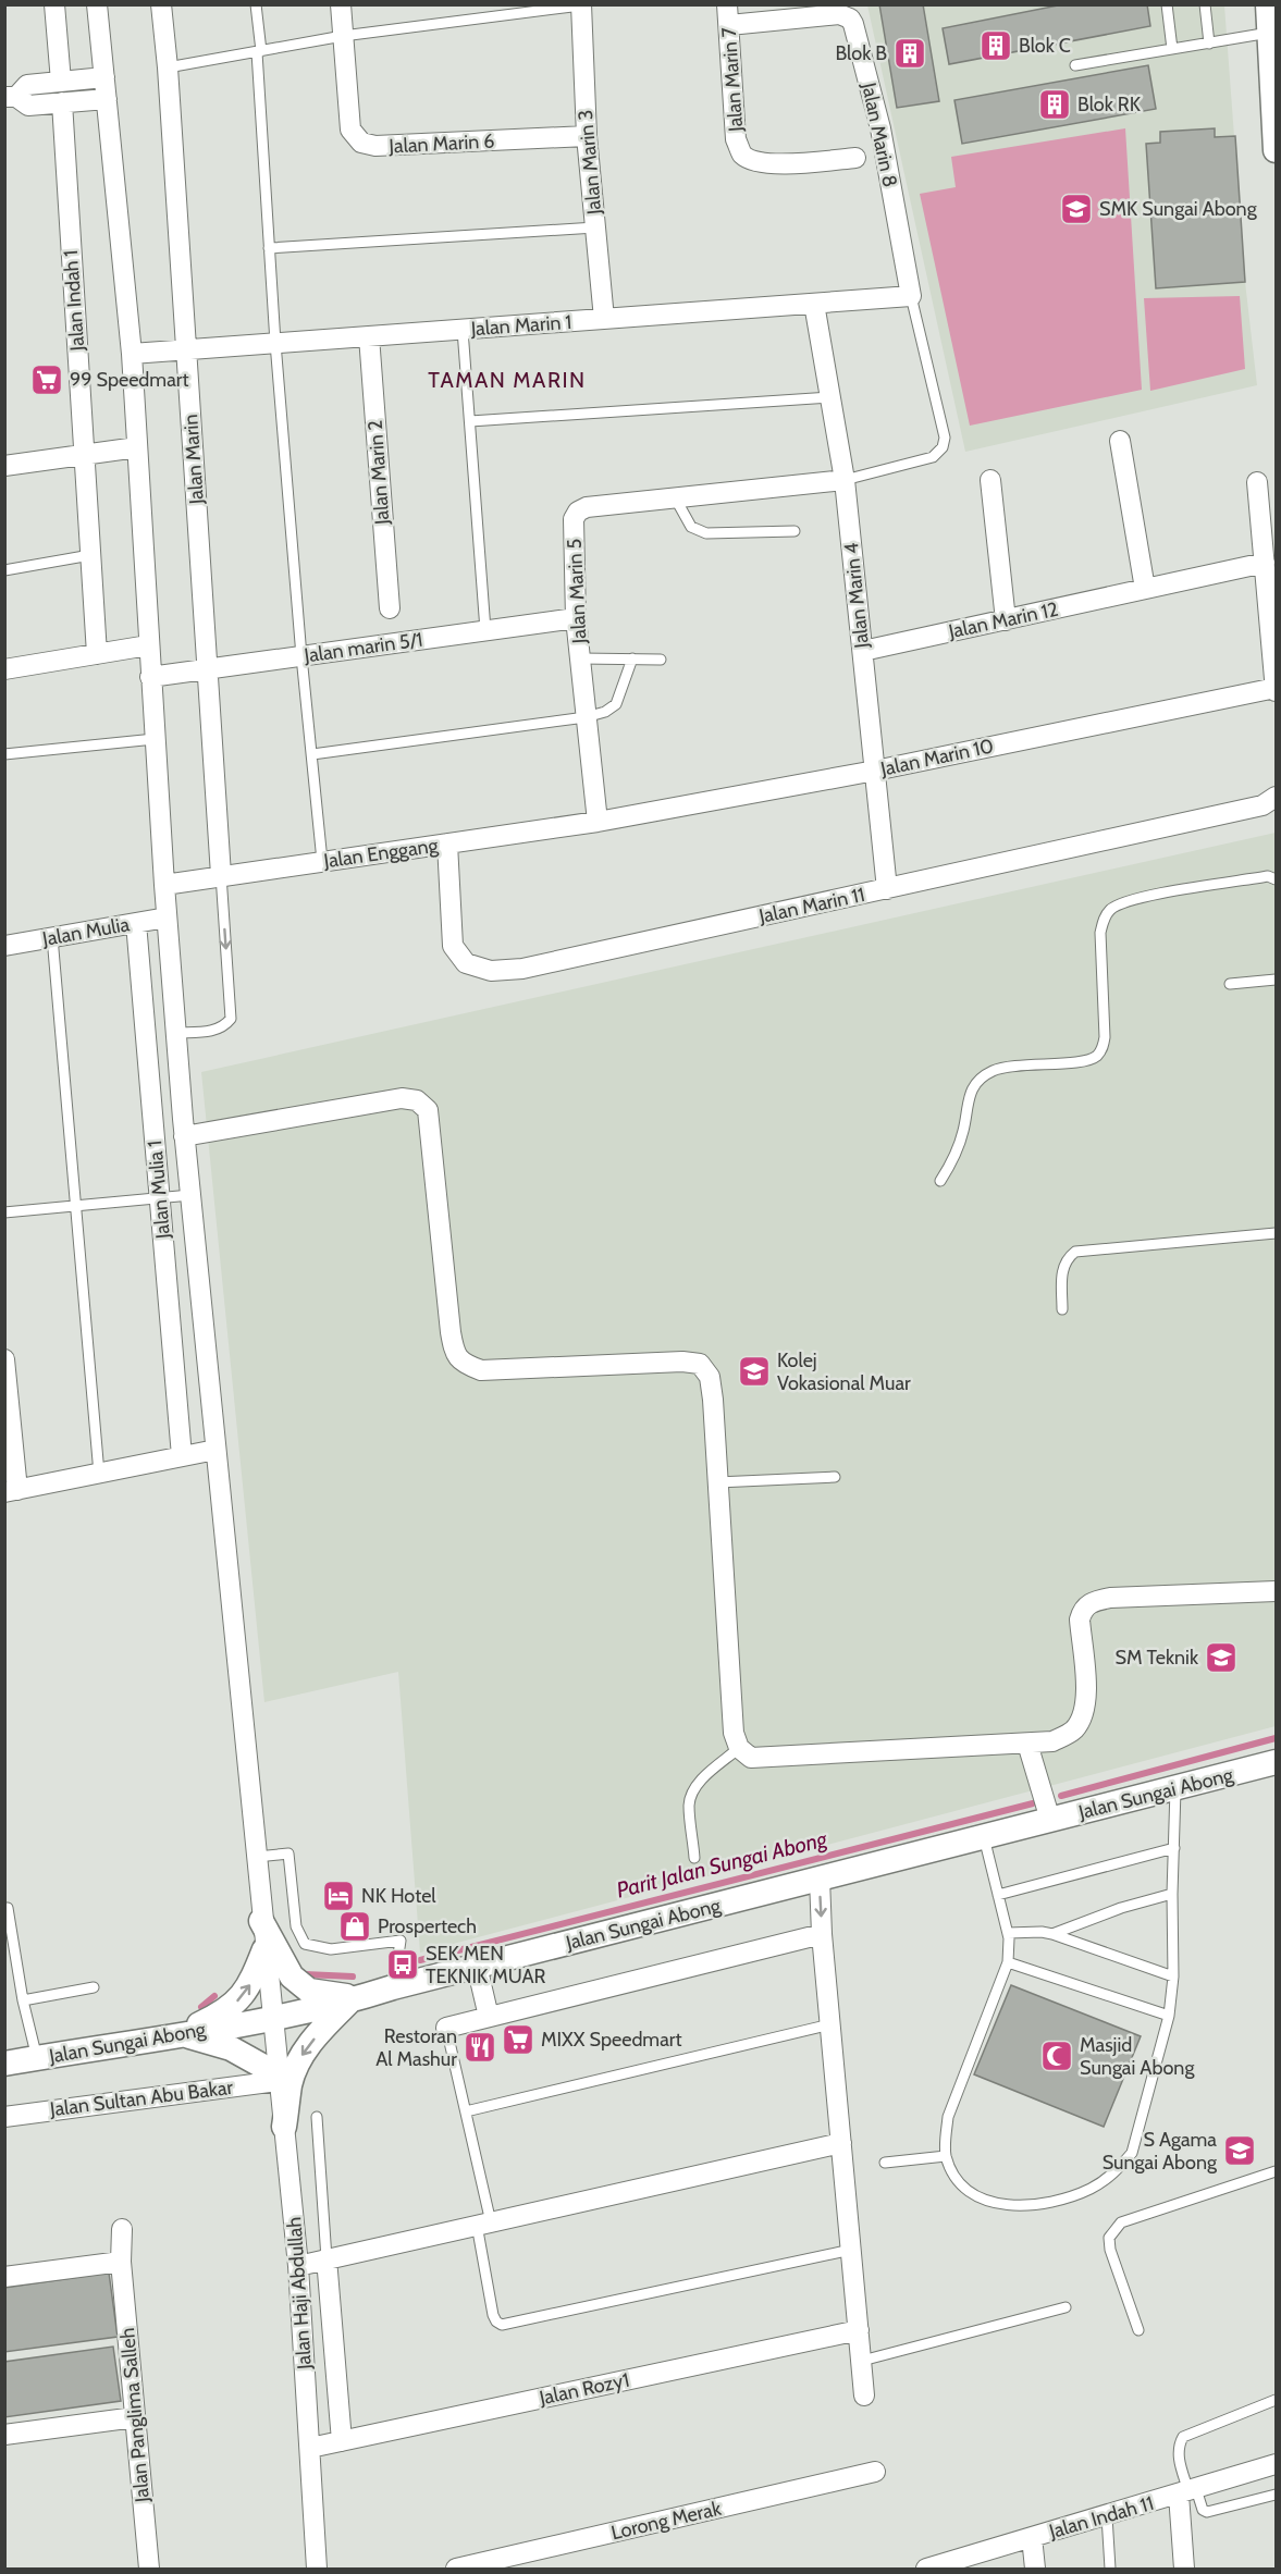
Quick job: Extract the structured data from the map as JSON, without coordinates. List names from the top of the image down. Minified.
{"streets":{"street":["Jalan Marin 7","Jalan Marin 8","Jalan Marin 6","Jalan Marin 3","Jalan Indah 1","Jalan Marin 1","Jalan Marin","Jalan Marin 2","Jalan Marin 5","Jalan Marin 4","Jalan Marin 12","Jalan marin 5/1","Jalan Marin 10","Jalan Enggang","Jalan Marin 11","Jalan Mulia","Jalan Mulia 1","Jalan Sungai Abong","Jalan Sultan Abu Bakar","Jalan Haji Abdullah","Jalan Rozy1","Jalan Panglima Salleh","Jalan Indah 11","Lorong Merak"]},"crossings":[["Jalan Marin 7","Jalan Marin 8"],["Jalan Marin 8","Jalan Marin 1"],["Jalan Marin 6","Jalan Marin 3"],["Jalan Marin 3","Jalan Marin 1"],["Jalan Marin 1","Jalan Marin"],["Jalan Marin 1","Jalan Marin 2"],["Jalan Marin 1","Jalan Marin 4"],["Jalan Marin 1","Jalan Haji Abdullah"],["Jalan Marin","Jalan marin 5/1"],["Jalan Marin","Jalan Enggang"],["Jalan Marin 5","Jalan Marin 4"],["Jalan Marin 5","Jalan marin 5/1"],["Jalan Marin 5","Jalan Marin 10"],["Jalan Marin 5","Jalan Enggang"],["Jalan Marin 4","Jalan Marin 12"],["Jalan Marin 4","Jalan Marin 10"],["Jalan Marin 4","Jalan Marin 11"],["Jalan marin 5/1","Jalan Haji Abdullah"],["Jalan Marin 10","Jalan Enggang"],["Jalan Enggang","Jalan Marin 11"],["Jalan Enggang","Jalan Haji Abdullah"],["Jalan Mulia","Jalan Mulia 1"],["Jalan Mulia","Jalan Haji Abdullah"],["Jalan Sungai Abong","Jalan Haji Abdullah"],["Jalan Sultan Abu Bakar","Jalan Haji Abdullah"],["Jalan Haji Abdullah","Jalan Rozy1"]],"districts":["TAMAN MARIN"],"water":["Parit Jalan Sungai Abong"],"places":{"building":["Blok C","Blok B","Blok RK"],"school or university":["SMK Sungai Abong","Kolej Vokasional Muar","SM Teknik","S Agama Sungai Abong"],"supermarket":["99 Speedmart","MIXX Speedmart"],"hotel":["NK Hotel"],"shop":["Prospertech"],"bus stop":["SEK MEN TEKNIK MUAR"],"restaurant":["Restoran Al Mashur"],"mosque":["Masjid Sungai Abong"]}}
